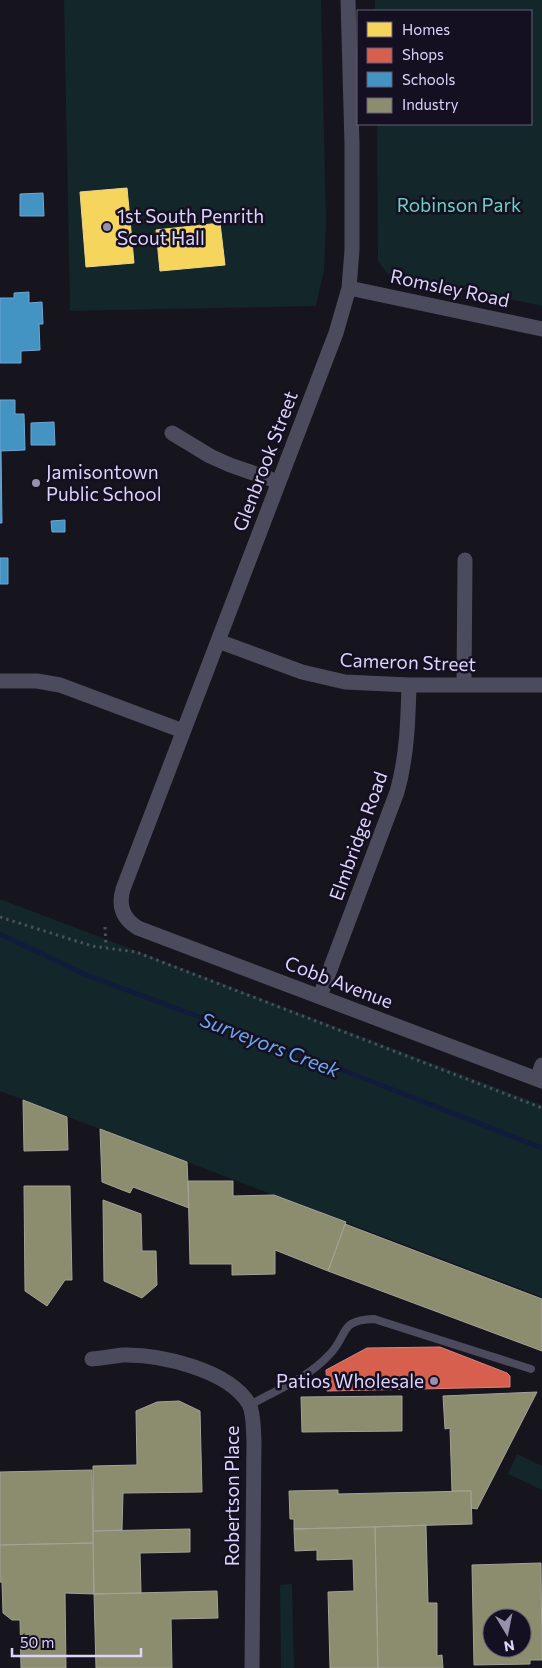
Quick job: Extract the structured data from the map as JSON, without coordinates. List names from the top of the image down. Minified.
{"streets":{"street":["Romsley Road","Glenbrook Street","Cameron Street","Elmbridge Road","Cobb Avenue","Robertson Place"]},"crossings":[["Romsley Road","Glenbrook Street"],["Glenbrook Street","Cameron Street"],["Glenbrook Street","Cobb Avenue"],["Cameron Street","Elmbridge Road"],["Elmbridge Road","Cobb Avenue"]],"water":["Surveyors Creek"],"parks":["Robinson Park"],"places":["1st South Penrith Scout Hall","Jamisontown Public School","Patios Wholesale"],"legend":["Homes","Shops","Schools","Industry"],"scale_bar":"50 m","north":"bottom"}
